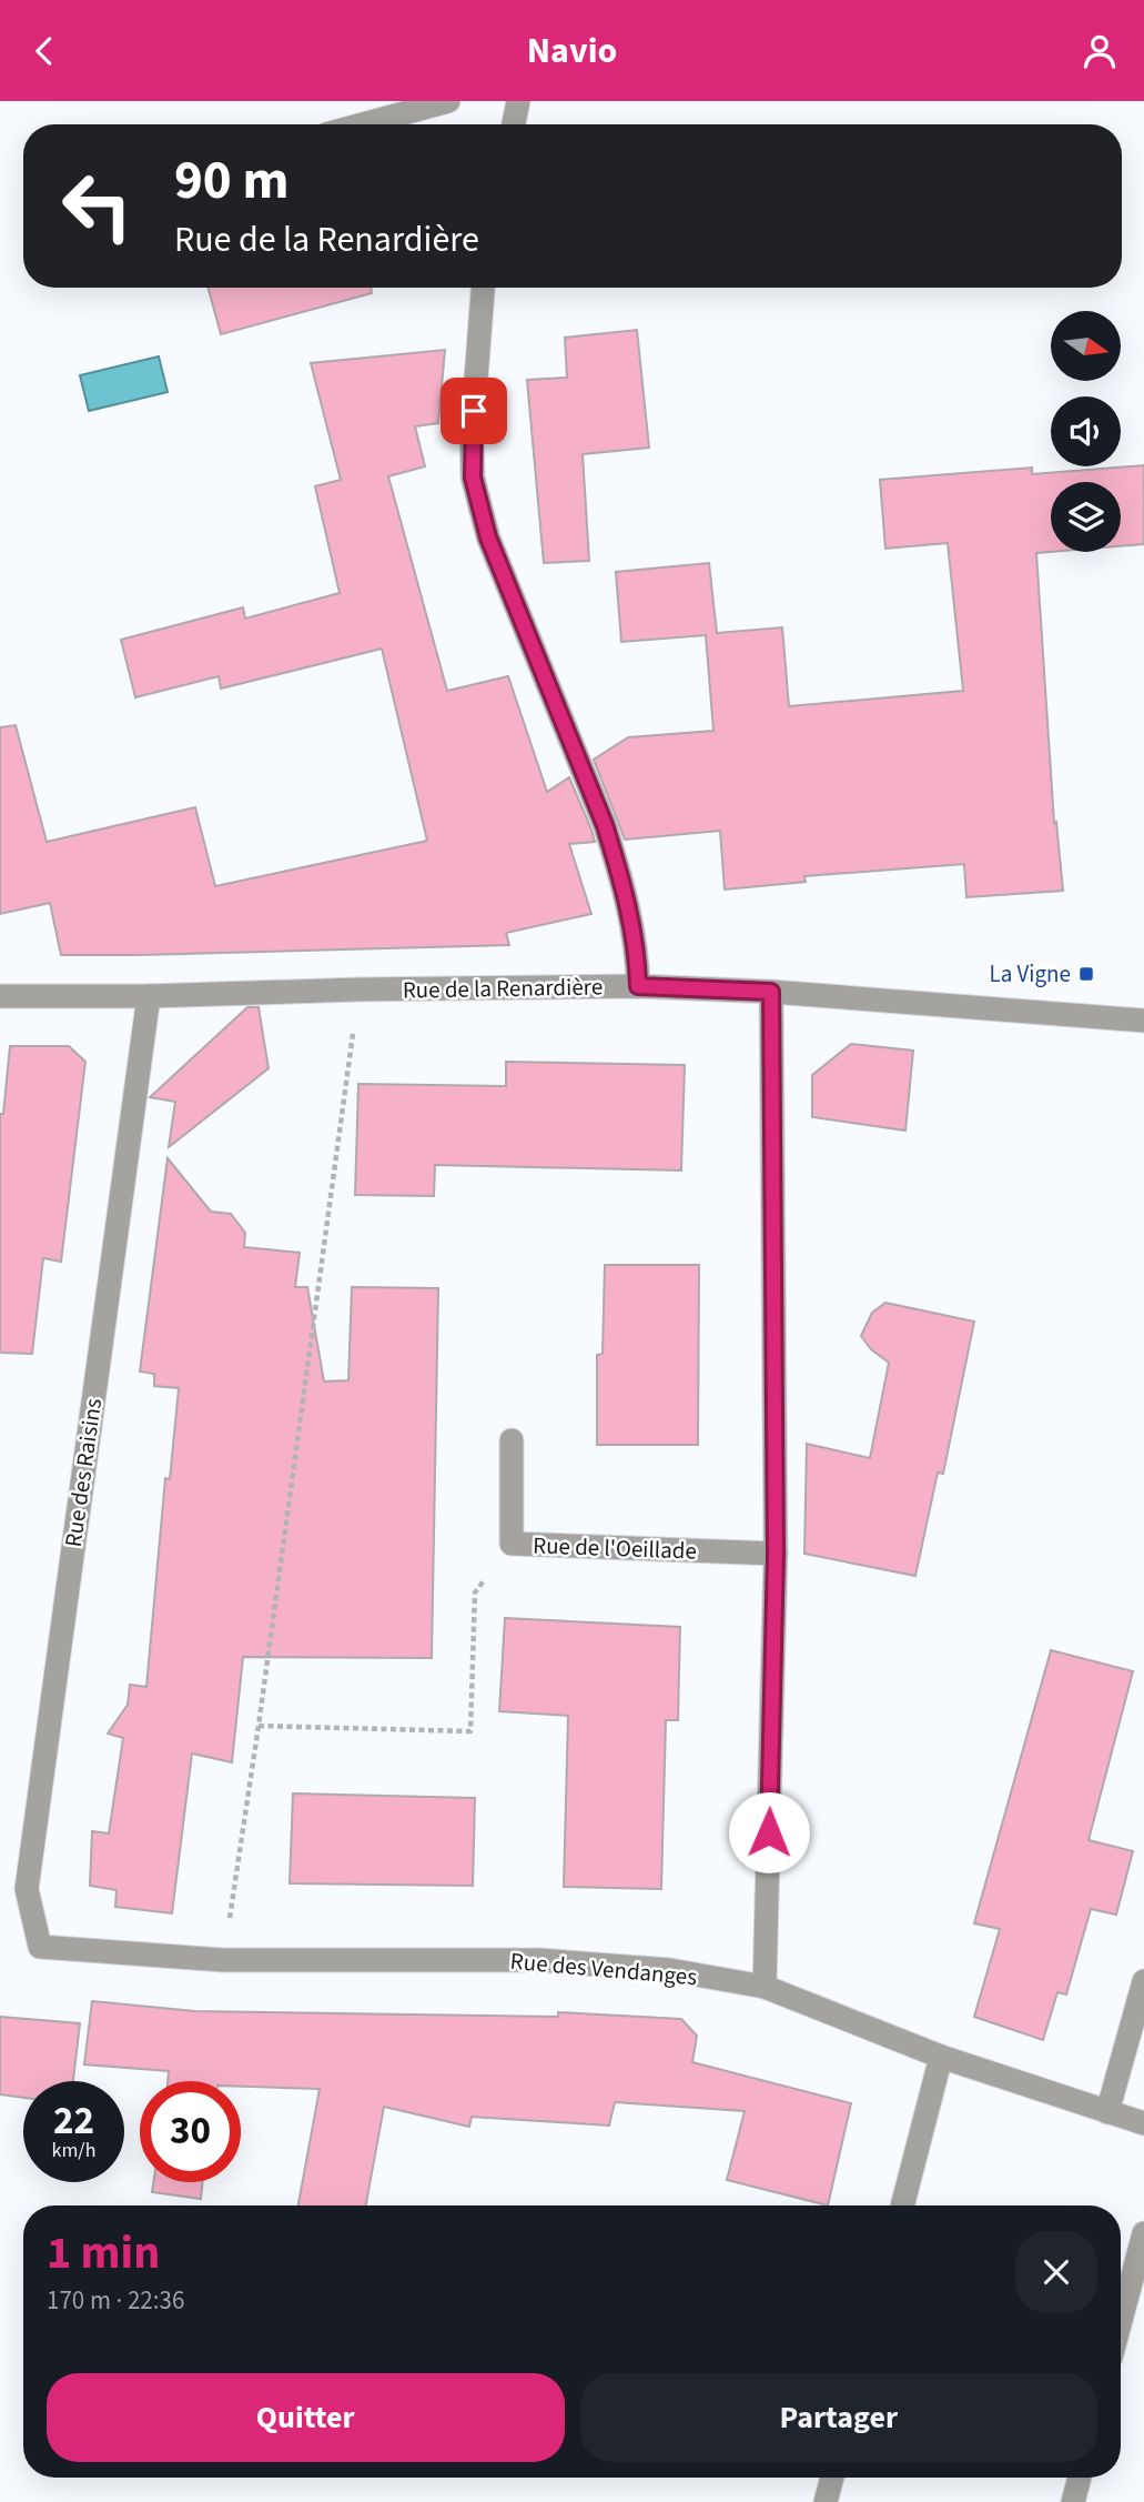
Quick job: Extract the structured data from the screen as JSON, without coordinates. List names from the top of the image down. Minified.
{"streets":{"street":["Rue de la Renardière","Rue des Raisins","Rue de l'Oeillade","Rue des Vendanges"]},"crossings":[["Rue de la Renardière","Rue des Raisins"],["Rue des Raisins","Rue des Vendanges"]],"places":{"transit":["La Vigne"]},"north":"right","page":{"header":"Navio","turn":["90 m","Rue de la Renardière"],"speed":"22 km/h","limit":"30","heading":["1 min","170 m · 22:36"],"buttons":["Quitter","Partager"]}}
